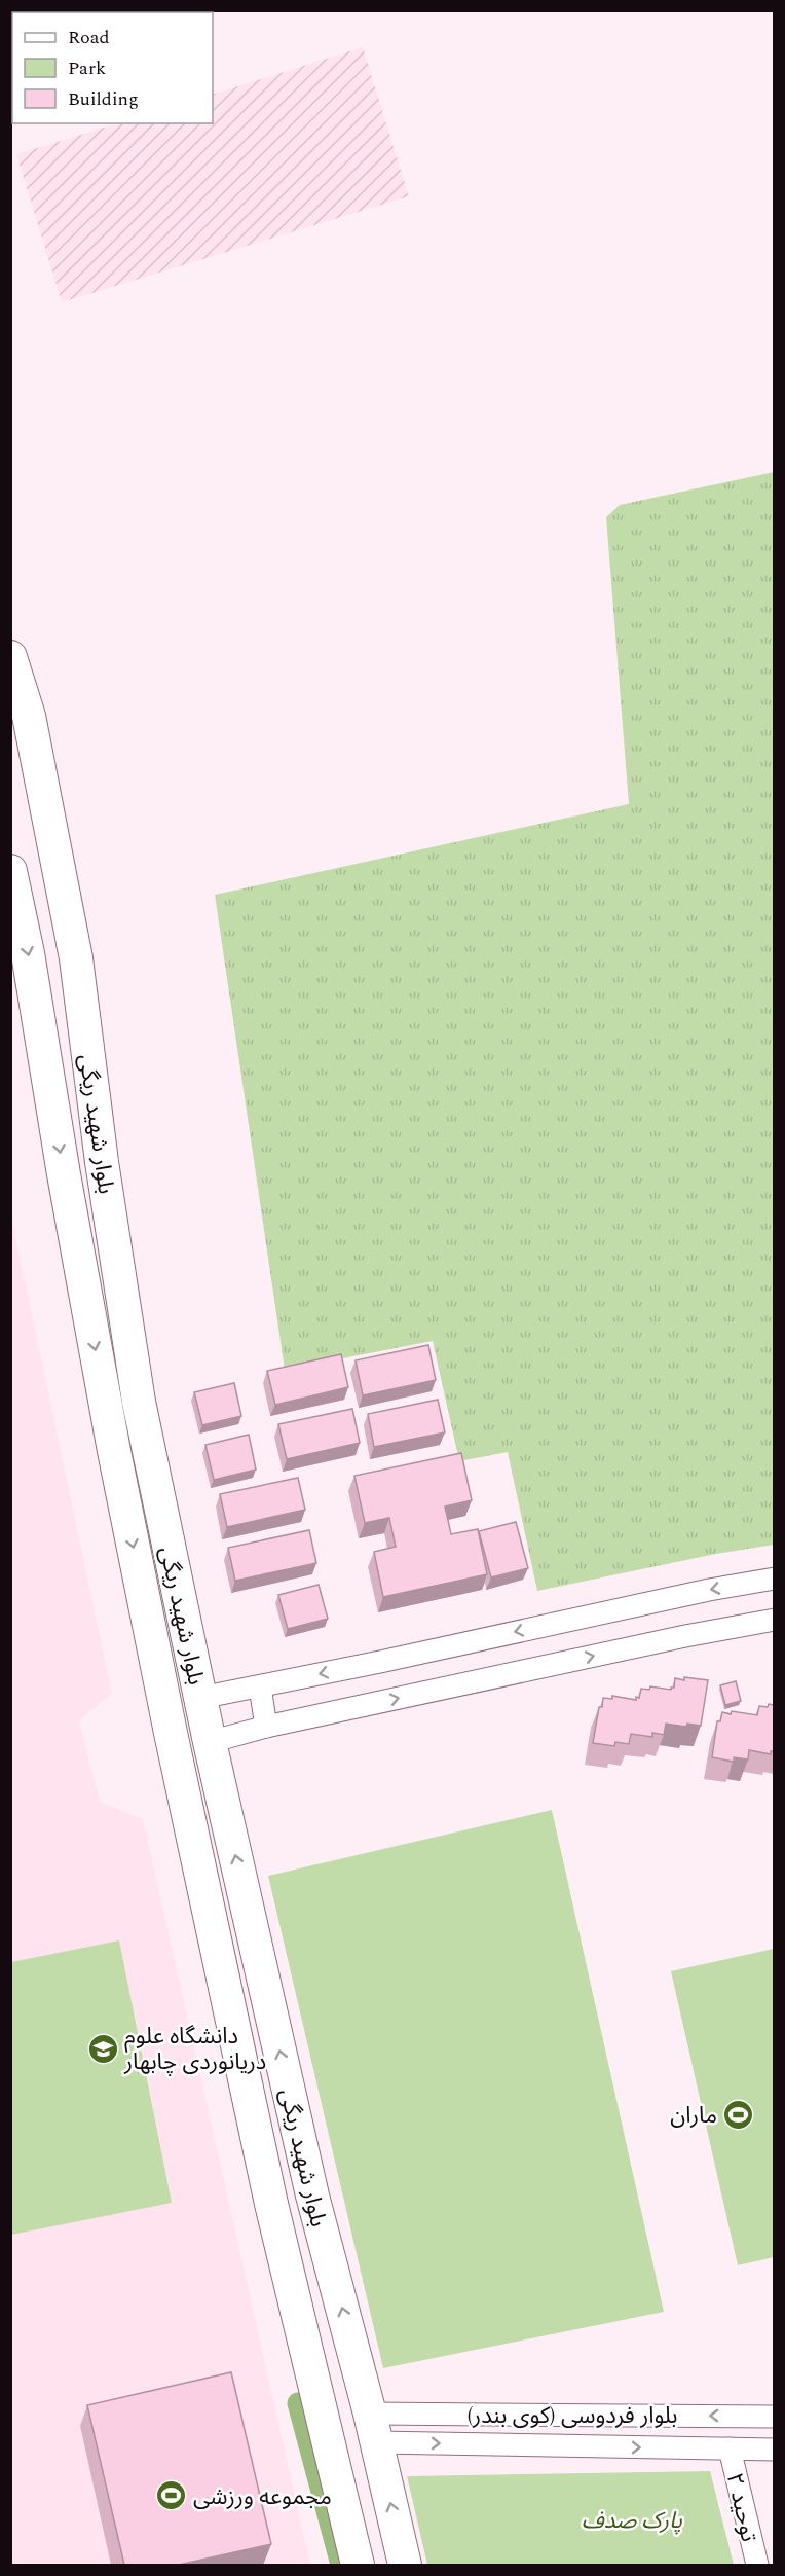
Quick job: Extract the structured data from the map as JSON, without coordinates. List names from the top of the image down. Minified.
{"streets":{"highway":["بلوار شهید ریگی"],"street":["بلوار فردوسی (کوی بندر)","توحید ۲"]},"crossings":[["بلوار شهید ریگی","بلوار فردوسی (کوی بندر)"],["بلوار فردوسی (کوی بندر)","توحید ۲"]],"parks":["پارک صدف"],"places":{"school or university":["دانشگاه علوم دریانوردی چابهار"],"sports":["ماران","مجموعه ورزشی"]},"legend":["Road","Park","Building"]}
